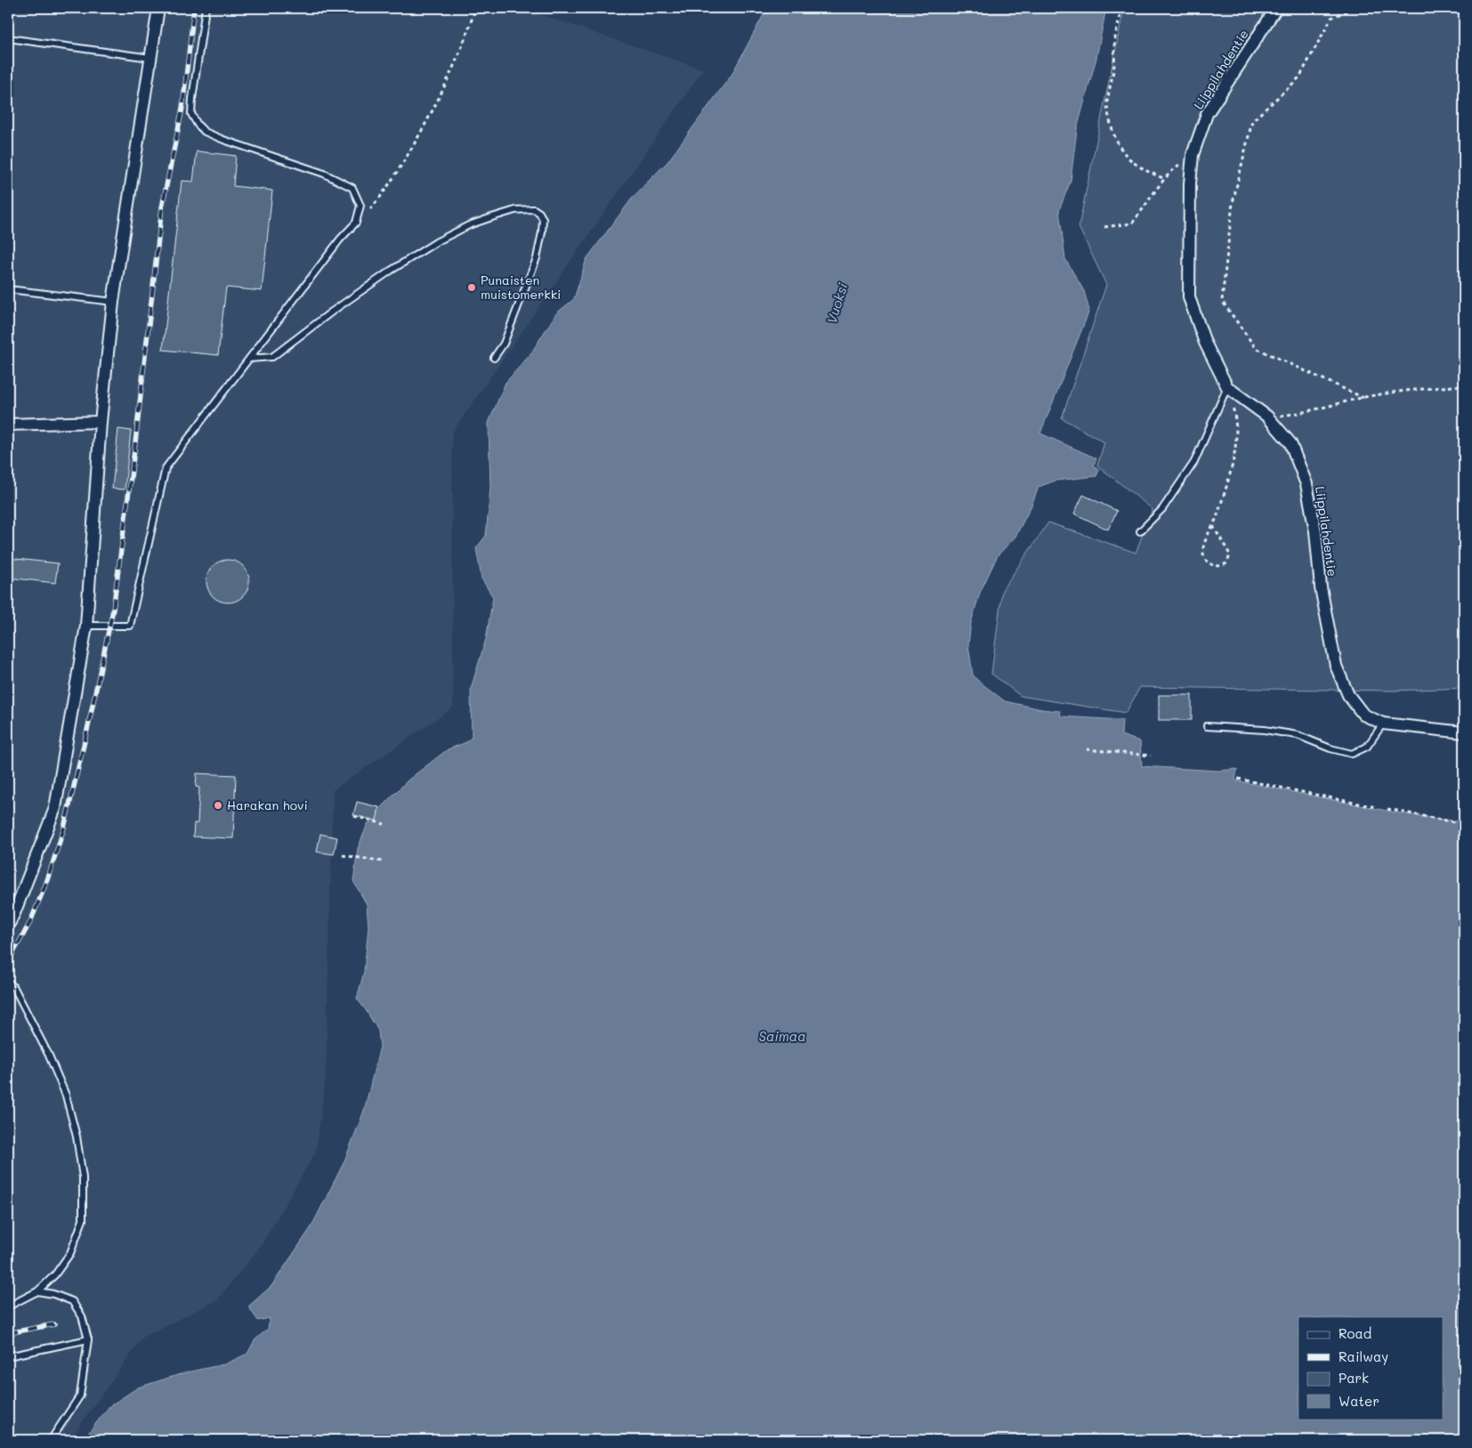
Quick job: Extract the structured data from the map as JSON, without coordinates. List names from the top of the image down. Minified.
{"streets":{"street":["Liippilahdentie"]},"water":["Vuoksi","Saimaa"],"places":["Punaisten muistomerkki","Harakan hovi"],"legend":["Road","Railway","Park","Water"]}
